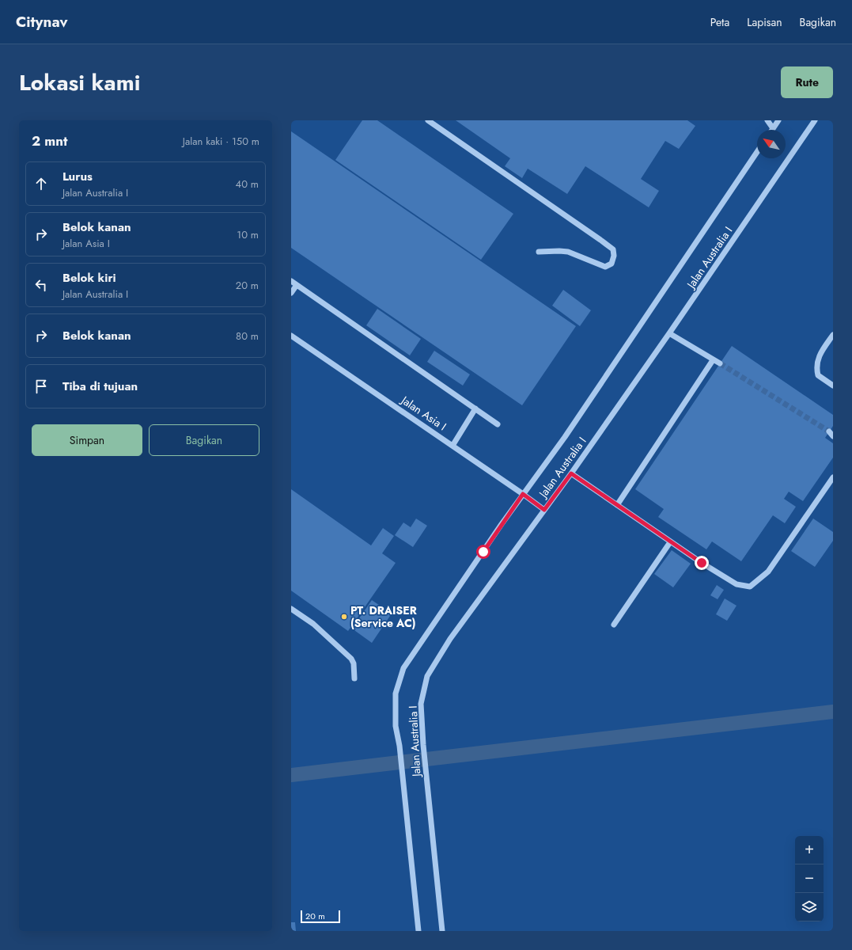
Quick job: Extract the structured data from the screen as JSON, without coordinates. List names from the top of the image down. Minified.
{"streets":{"lane":["Jalan Australia I","Jalan Asia I"]},"crossings":[["Jalan Australia I","Jalan Asia I"]],"places":["PT. DRAISER (Service AC)"],"scale_bar":"20 m","north":"top left","page":{"header":"Citynav","nav":["Peta","Lapisan","Bagikan"],"title":"Lokasi kami","buttons":["Rute",["Simpan","Bagikan"]],"heading":["2 mnt","Jalan kaki · 150 m"],"list":[["Lurus","Jalan Australia I","40 m"],["Belok kanan","Jalan Asia I","10 m"],["Belok kiri","Jalan Australia I","20 m"],["Belok kanan","80 m"],"Tiba di tujuan"],"map_buttons":["+","−"],"scale":"20 m"}}
